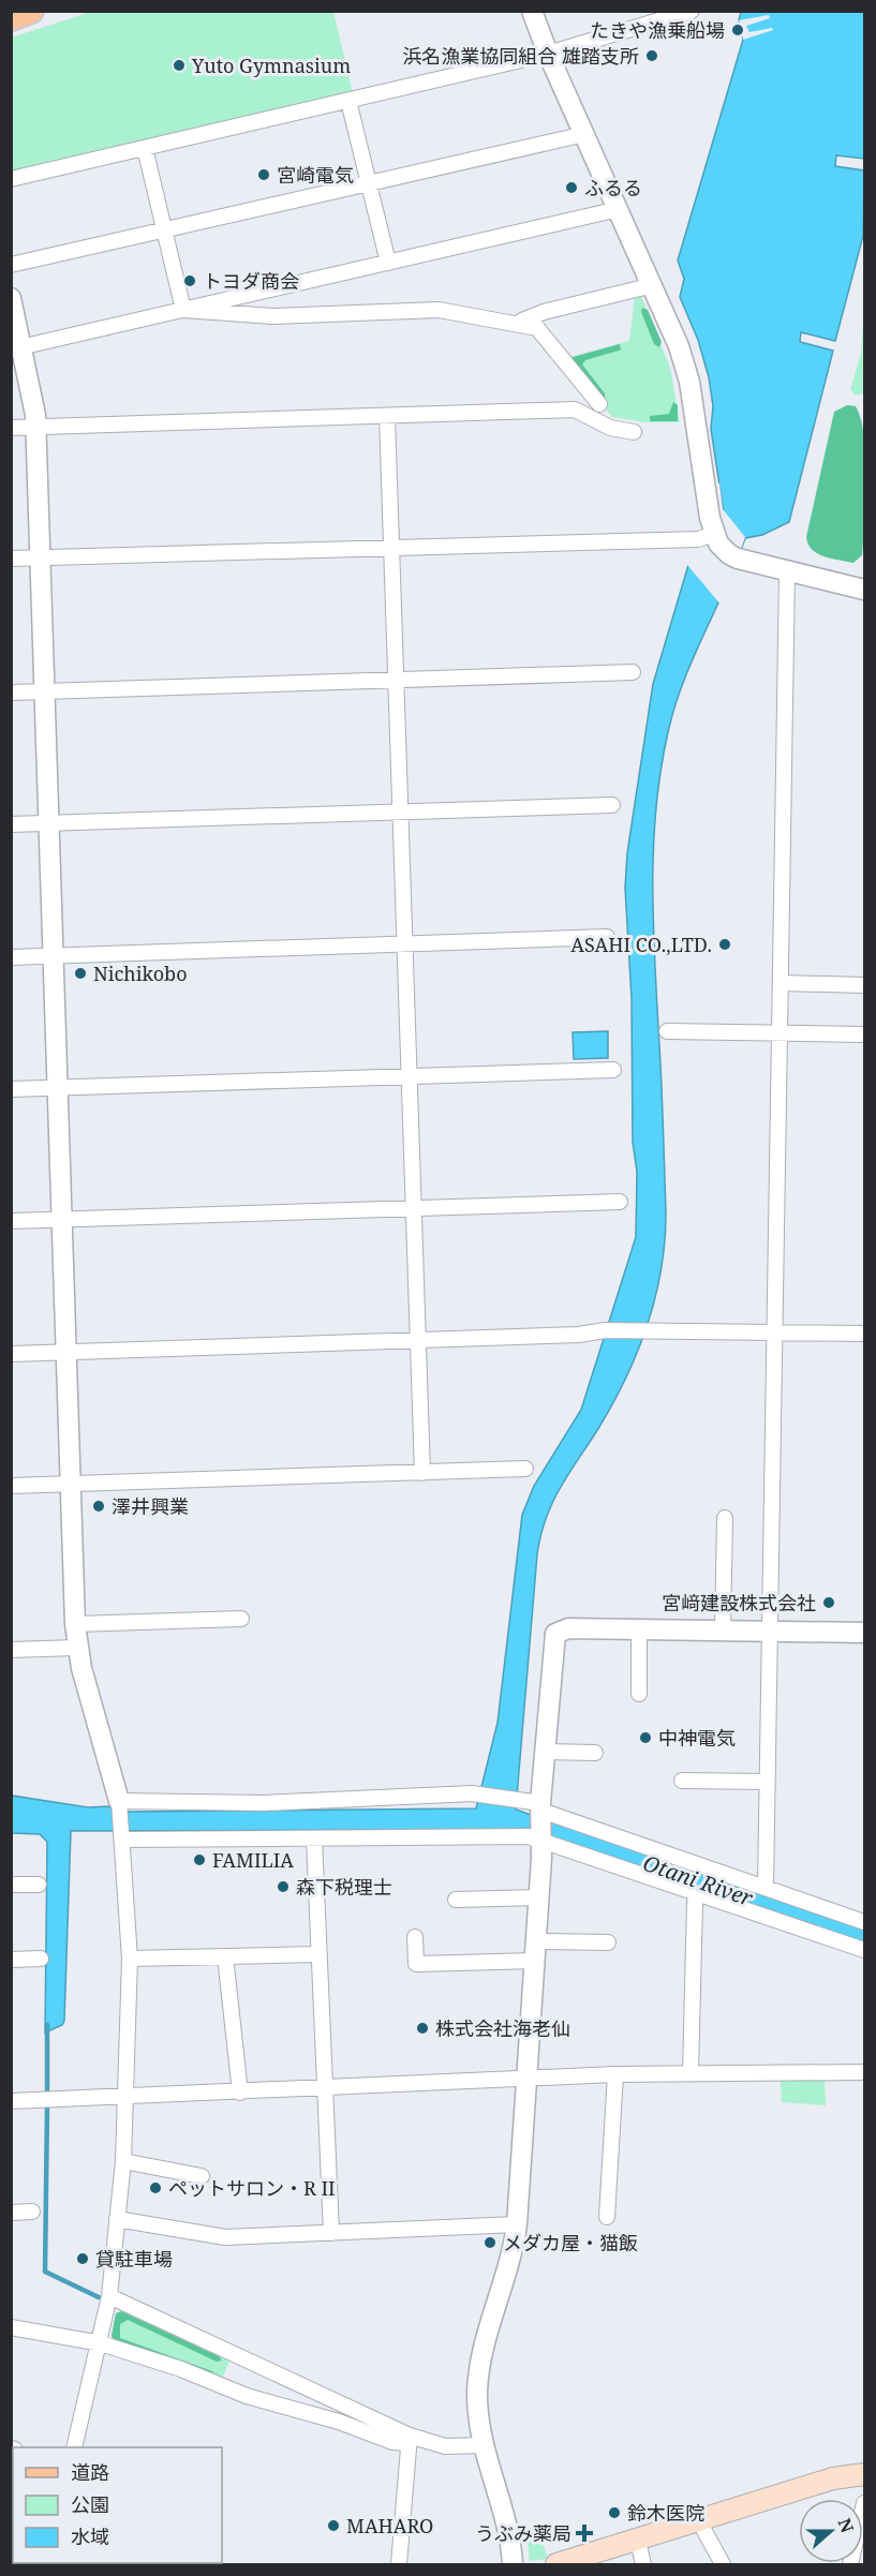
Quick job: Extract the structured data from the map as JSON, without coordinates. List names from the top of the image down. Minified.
{"water":["Otani River"],"places":{"other":["たきや漁乗船場","浜名漁業協同組合 雄踏支所","Yuto Gymnasium","宮崎電気","ふるる","トヨダ商会","ASAHI CO.,LTD.","Nichikobo","澤井興業","宮﨑建設株式会社","中神電気","FAMILIA","森下税理士","株式会社海老仙","ペットサロン・R II","メダカ屋・猫飯","貸駐車場","鈴木医院","MAHARO"],"health":["うぶみ薬局"]},"legend":["道路","公園","水域"],"north":"right"}
